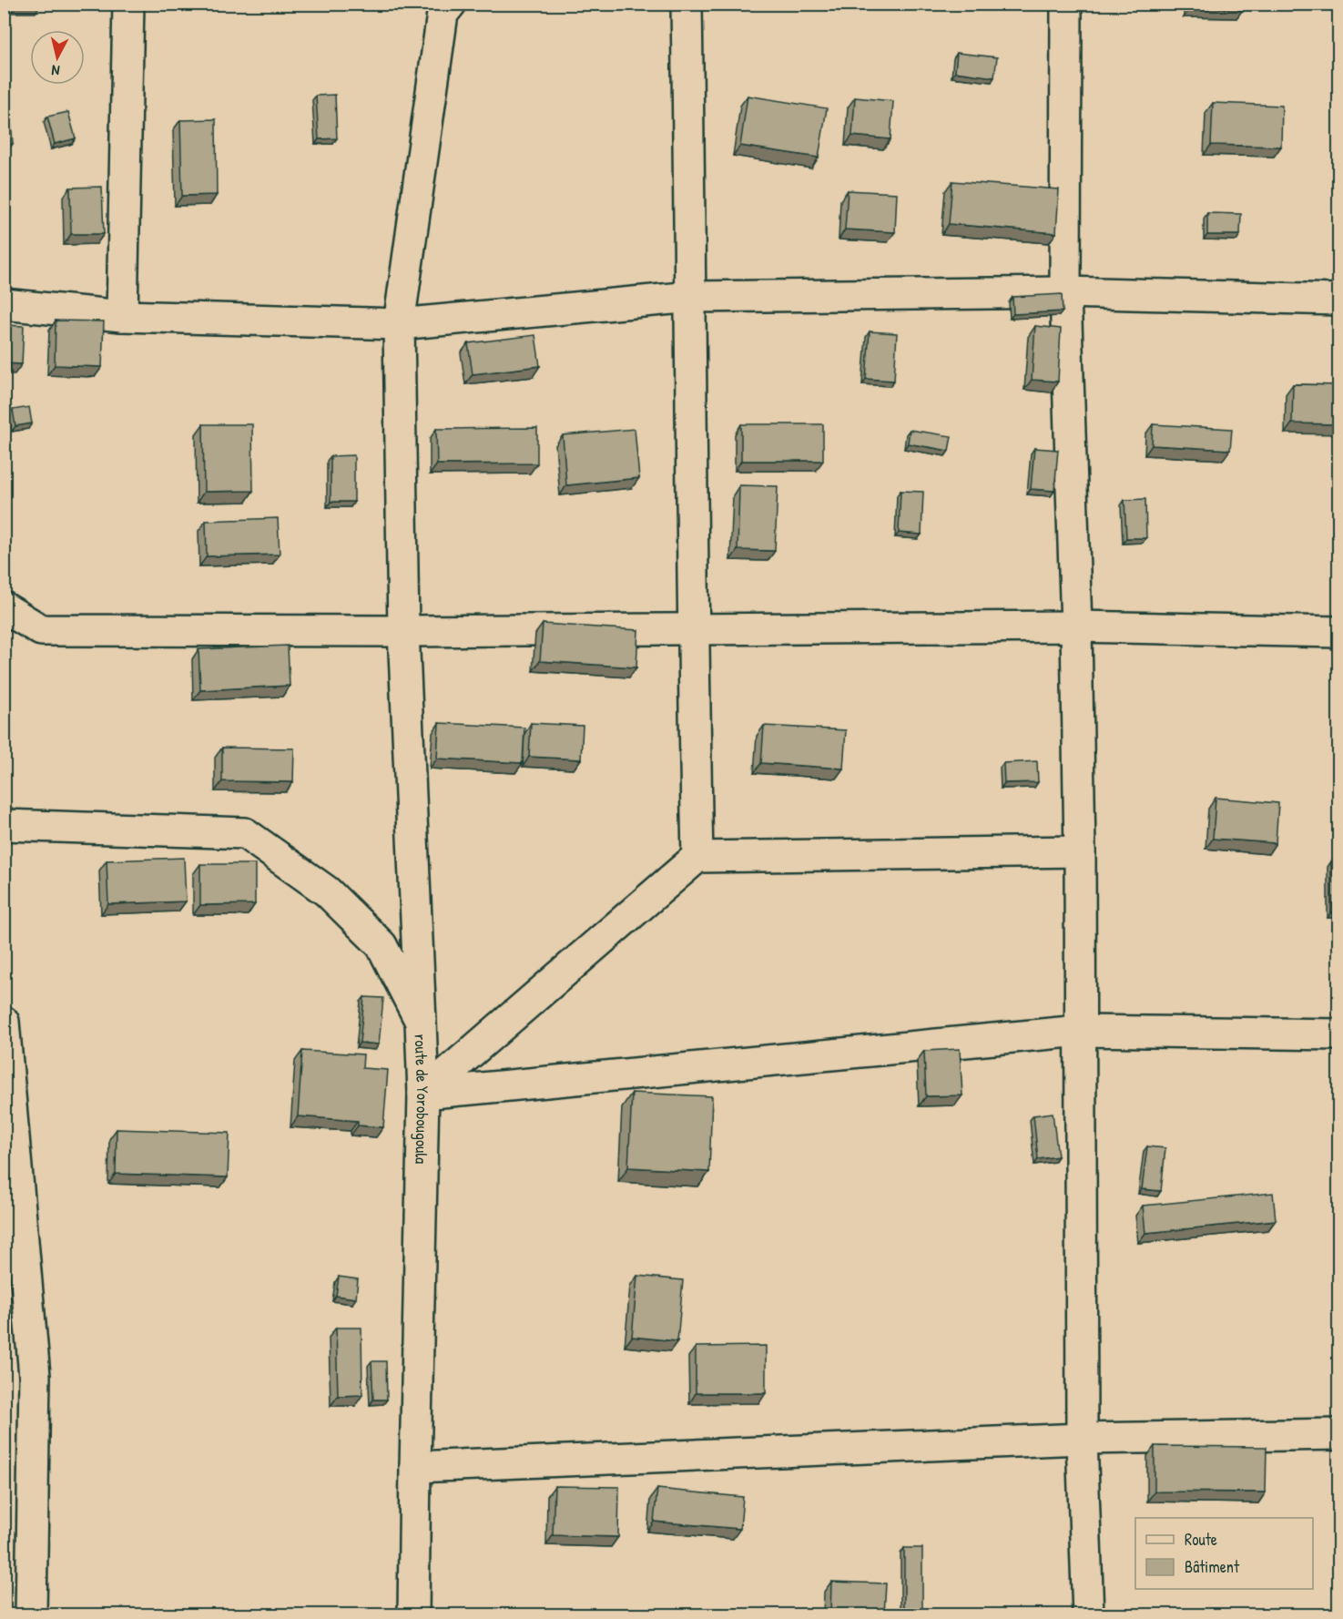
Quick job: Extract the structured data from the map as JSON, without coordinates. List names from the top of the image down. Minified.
{"streets":{"street":["route de Yorobougoula"]},"legend":["Route","Bâtiment"],"north":"bottom"}
